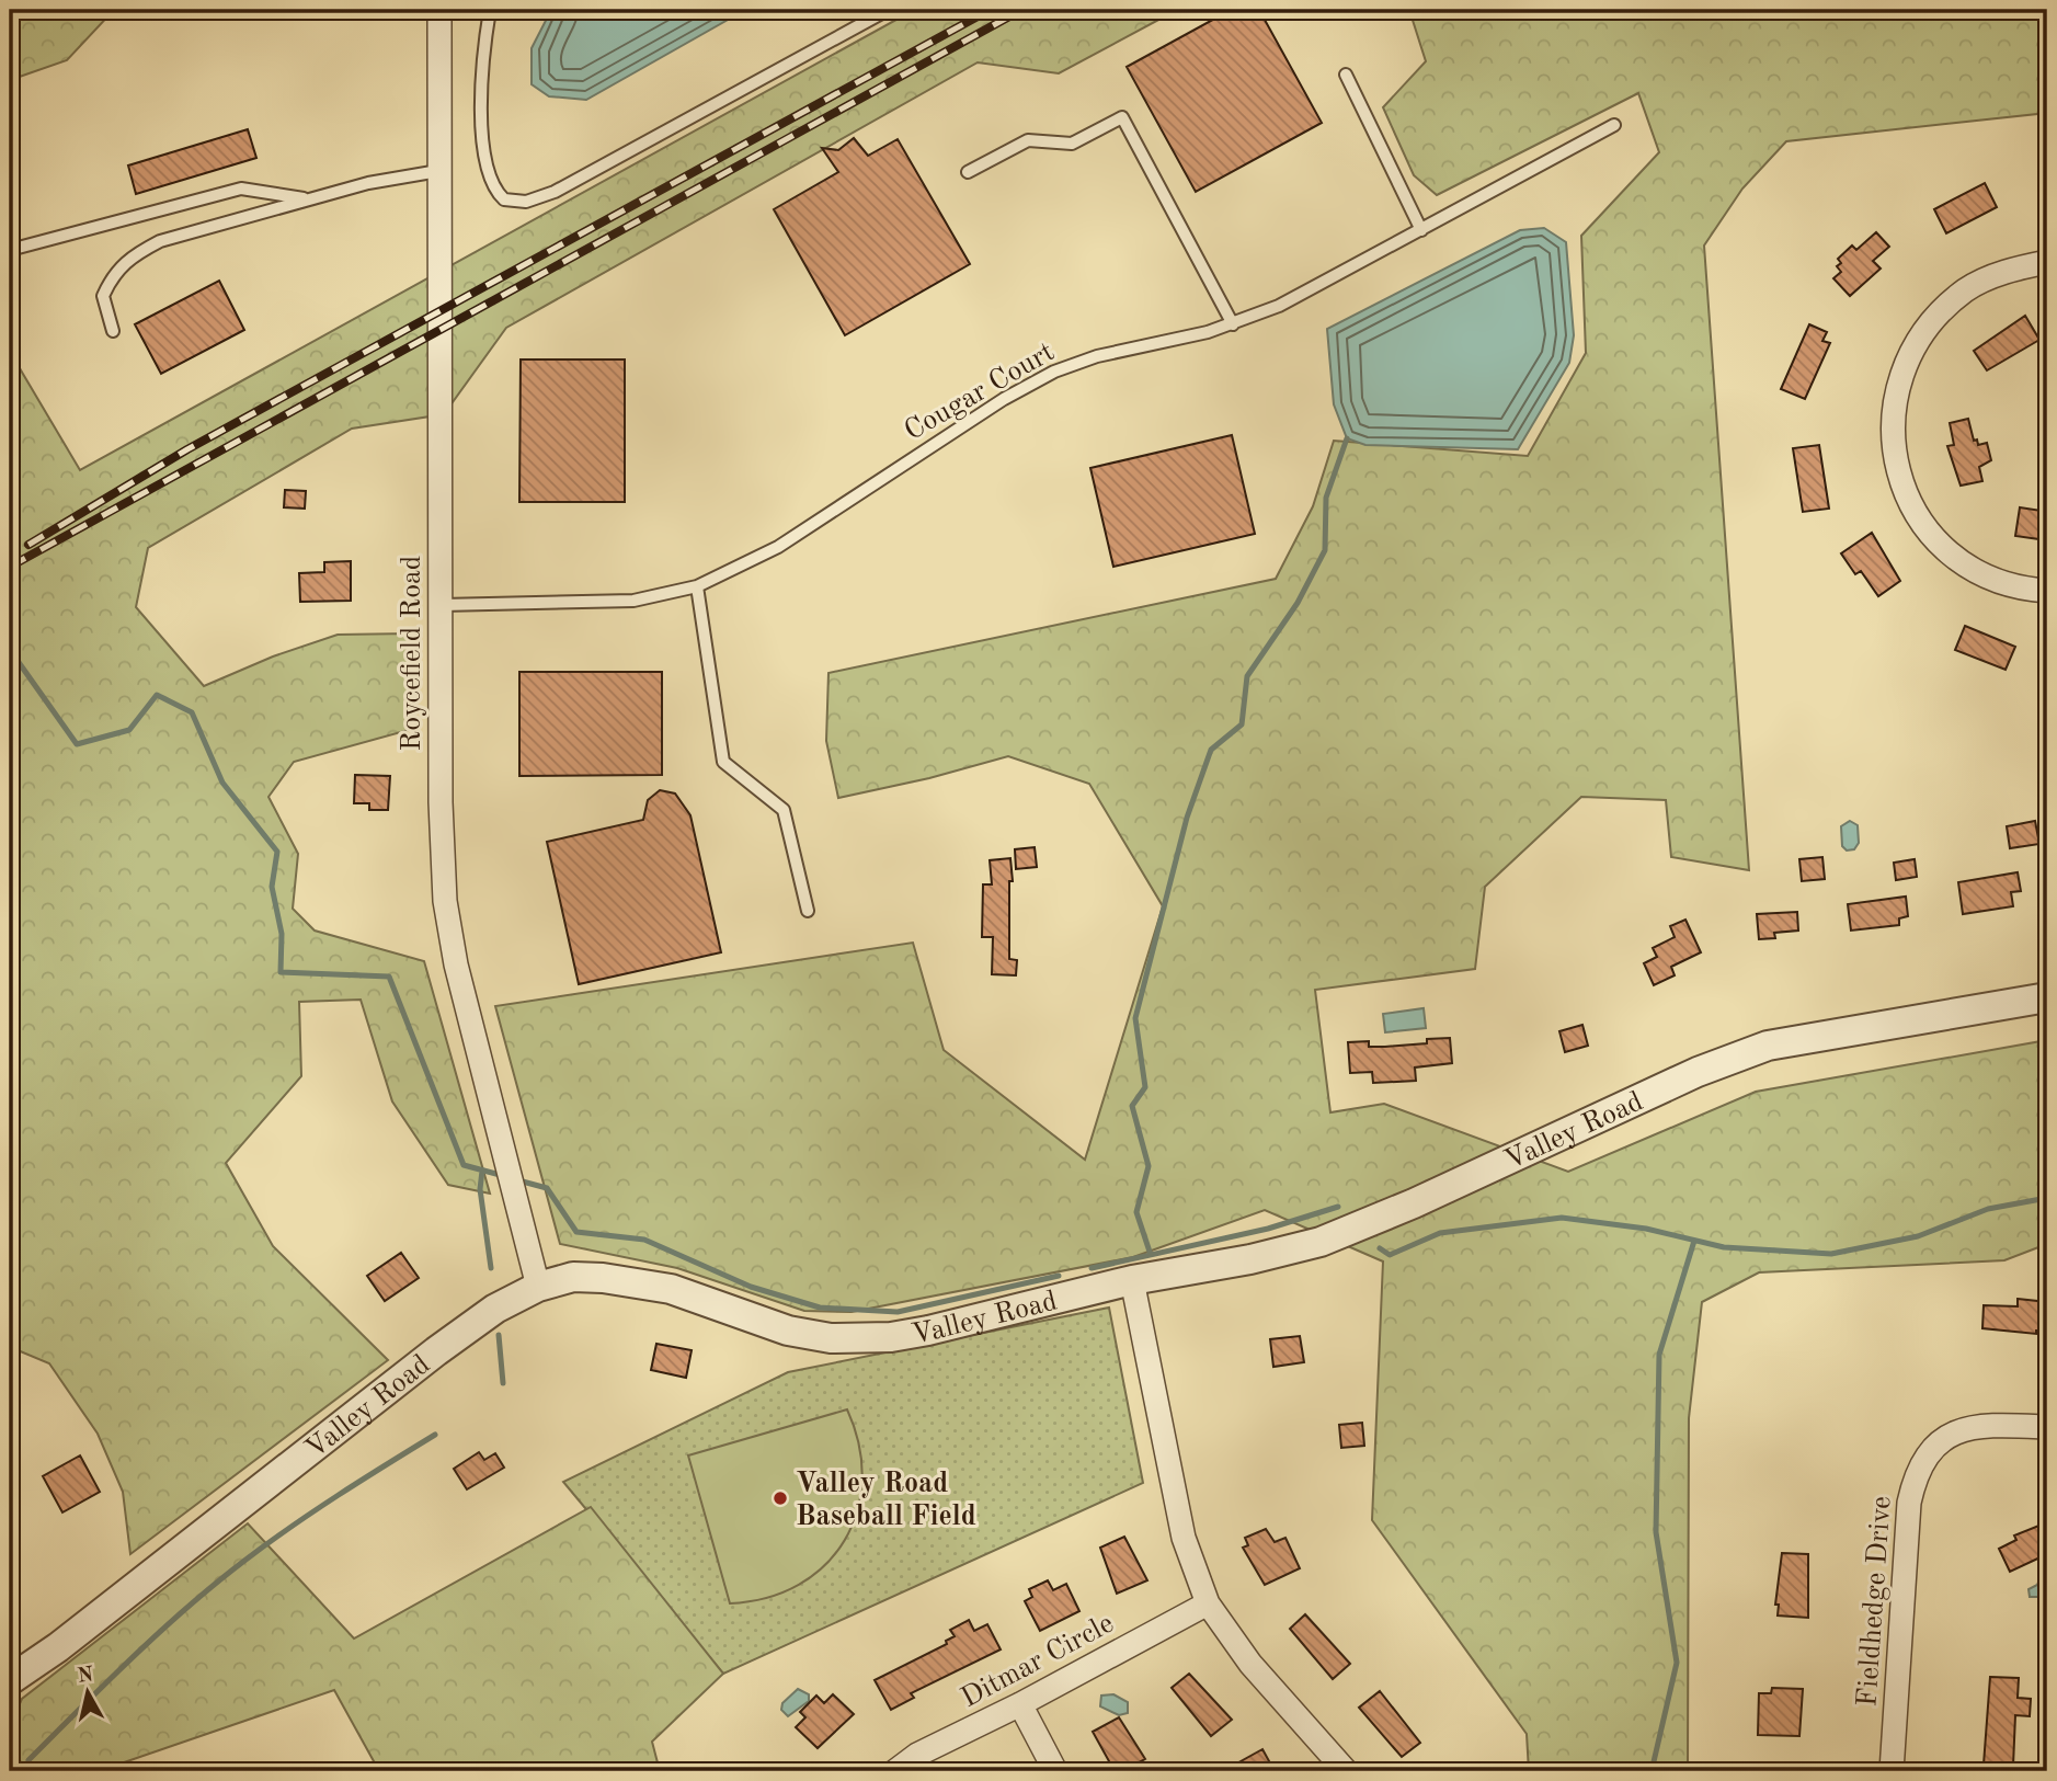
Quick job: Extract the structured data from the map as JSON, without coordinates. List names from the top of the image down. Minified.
{"streets":{"street":["Roycefield Road","Valley Road","Fieldhedge Drive","Ditmar Circle"],"lane":["Cougar Court"]},"crossings":[["Cougar Court","Roycefield Road"],["Roycefield Road","Valley Road"]],"places":["Valley Road Baseball Field"],"north":"top"}
